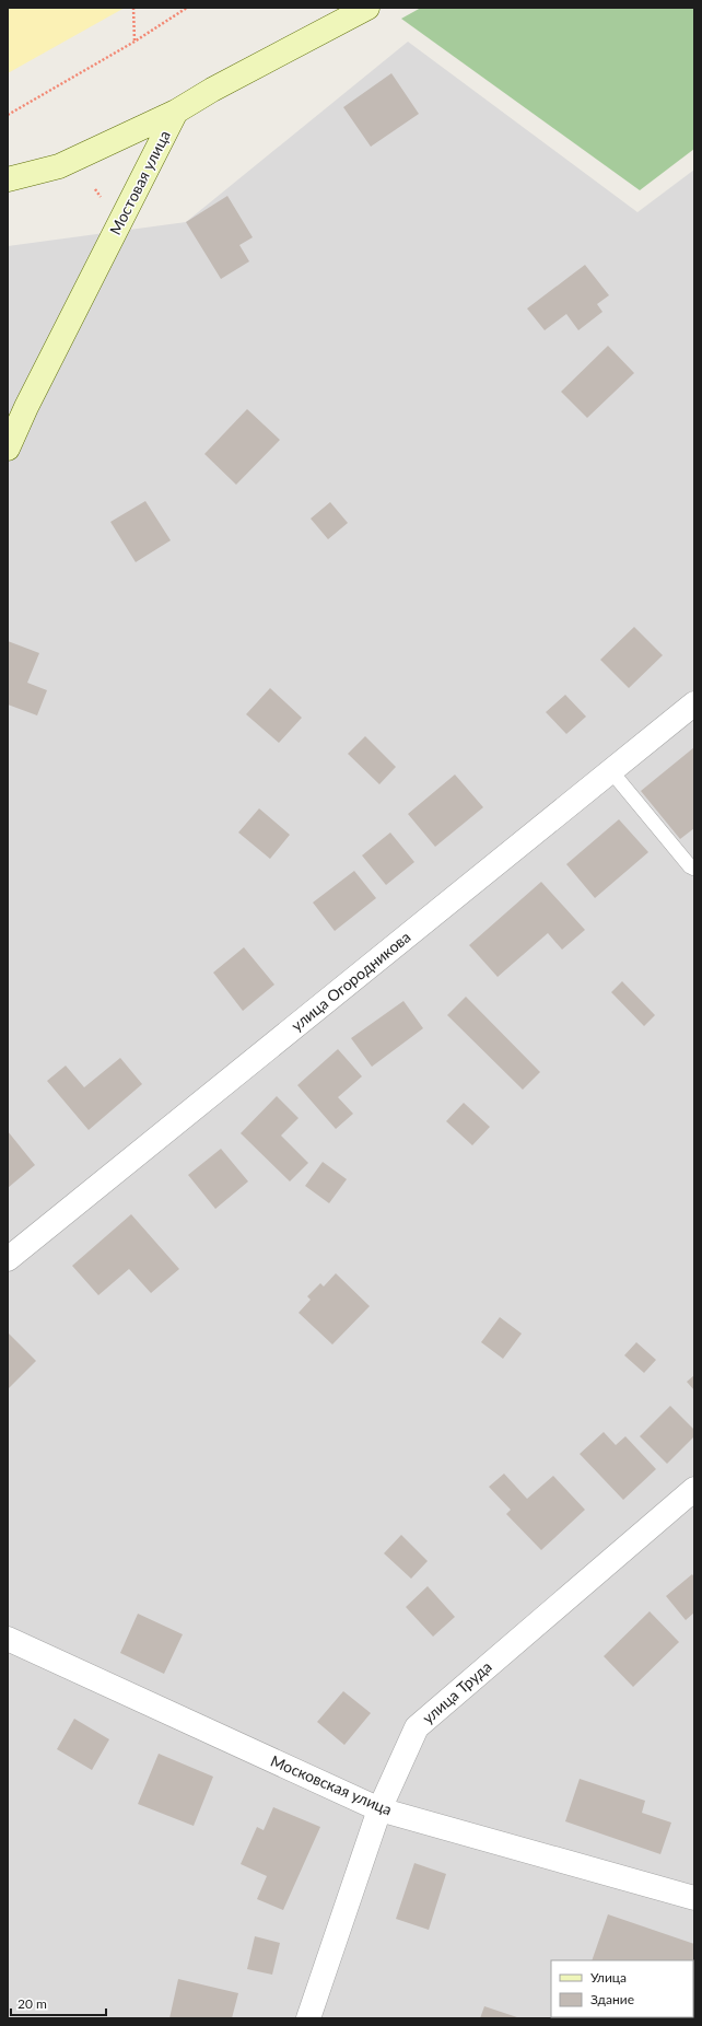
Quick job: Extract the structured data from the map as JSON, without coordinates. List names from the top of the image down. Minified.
{"streets":{"main road":["Мостовая улица"],"street":["улица Огородникова","улица Труда","Московская улица"]},"crossings":[["улица Труда","Московская улица"]],"legend":["Улица","Здание"],"scale_bar":"20 m"}
